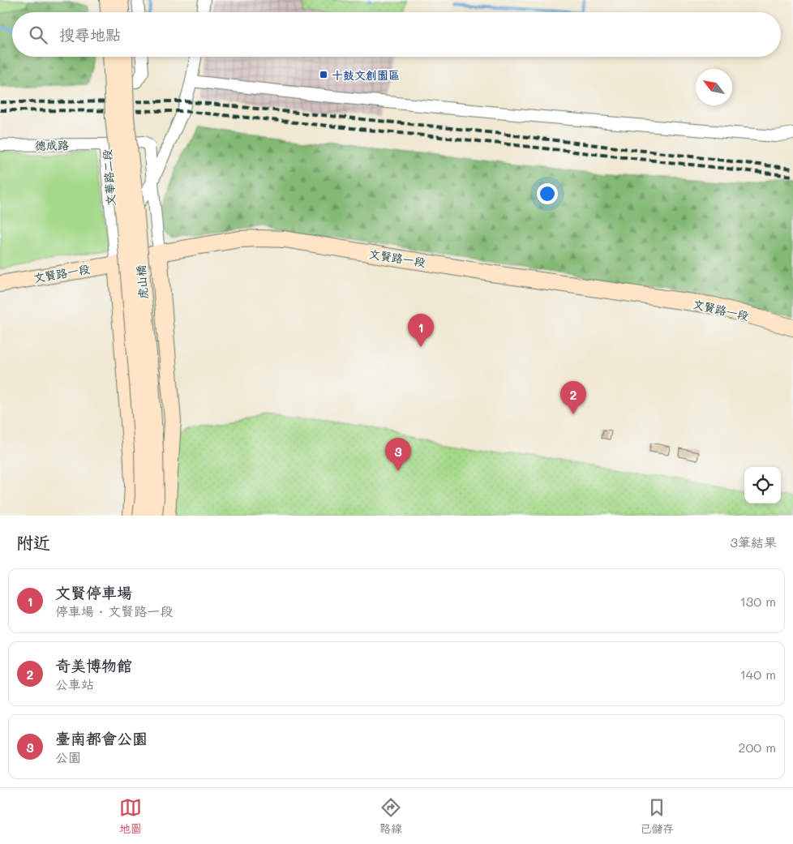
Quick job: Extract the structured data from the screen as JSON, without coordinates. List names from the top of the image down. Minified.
{"streets":{"street":["德成路","文華路二段","文賢路一段","虎山橋"]},"crossings":[["德成路","文華路二段"],["文華路二段","文賢路一段"]],"places":{"transit":["十鼓文創園區"]},"north":"top left","page":{"search":"搜尋地點","pins":["1","2","3"],"heading":["附近","3筆結果"],"list":[{"mark":"1","name":"文賢停車場","note":"停車場 · 文賢路一段","value":"130 m"},{"mark":"2","name":"奇美博物館","note":"公車站","value":"140 m"},{"mark":"3","name":"臺南都會公園","note":"公園","value":"200 m"}],"nav":["地圖","路線","已儲存"]}}
